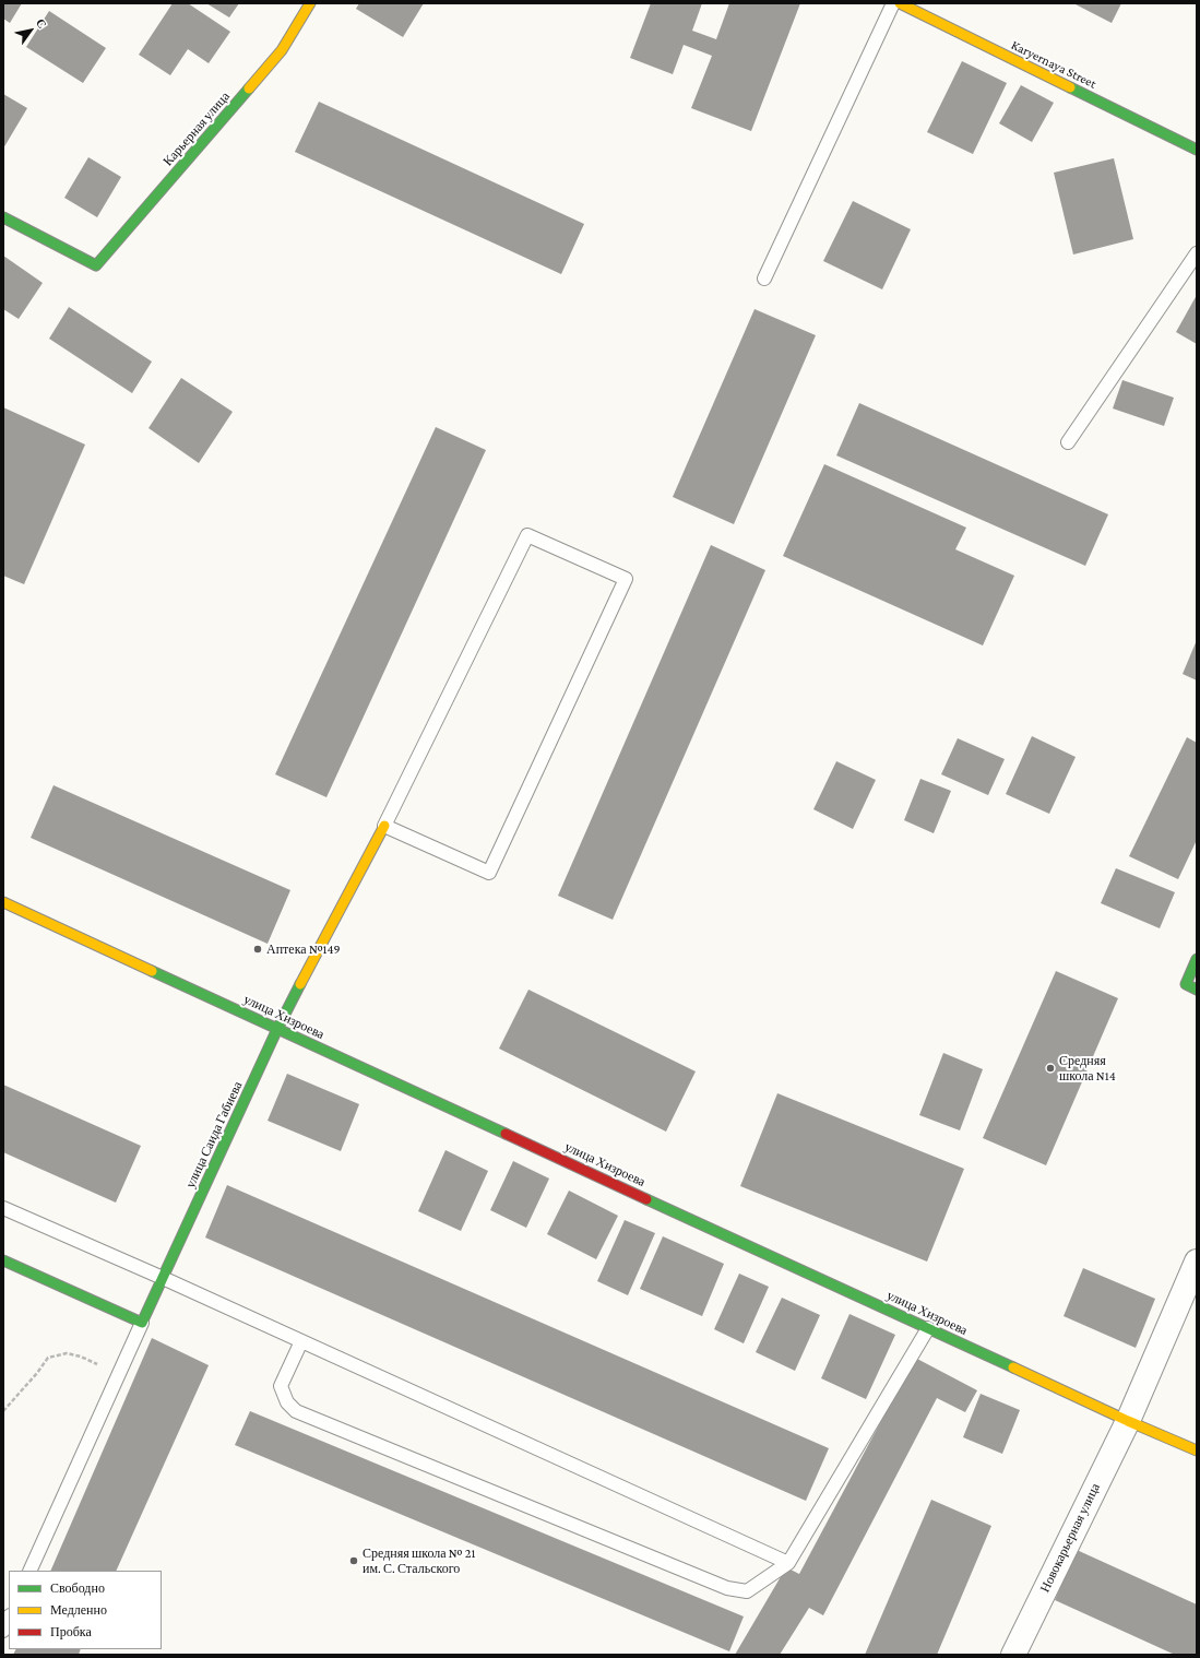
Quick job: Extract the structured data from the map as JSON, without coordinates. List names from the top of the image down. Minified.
{"streets":{"street":["Karyernaya Street","Карьерная улица","улица Хизроева","улица Саида Габиева","Новокарьерная улица"]},"crossings":[["улица Хизроева","улица Саида Габиева"],["улица Хизроева","Новокарьерная улица"]],"places":["Аптека №149","Средняя школа N14","Средняя школа № 21 им. С. Стальского"],"legend":["Свободно","Медленно","Пробка"],"north":"top right"}
